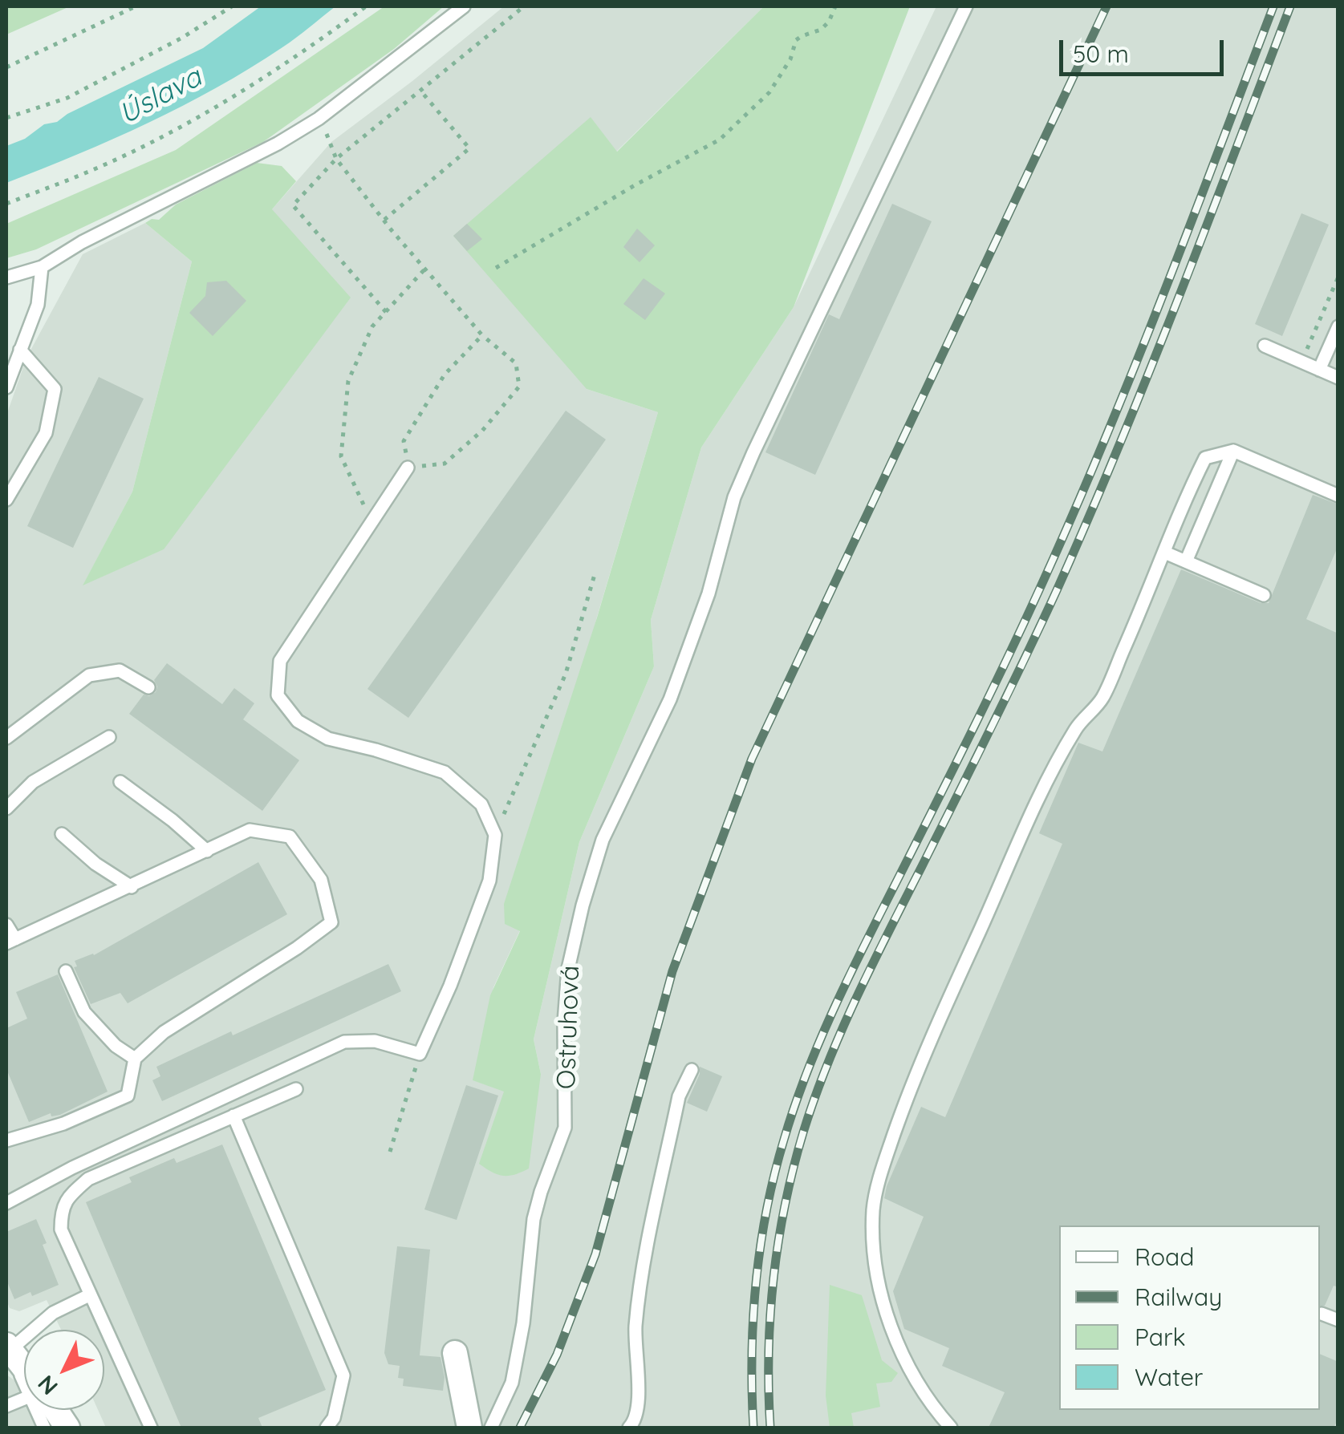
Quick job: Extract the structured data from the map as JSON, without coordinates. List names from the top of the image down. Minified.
{"streets":{"lane":["Ostruhová"]},"water":["Úslava"],"legend":["Road","Railway","Park","Water"],"scale_bar":"50 m","north":"bottom left"}
